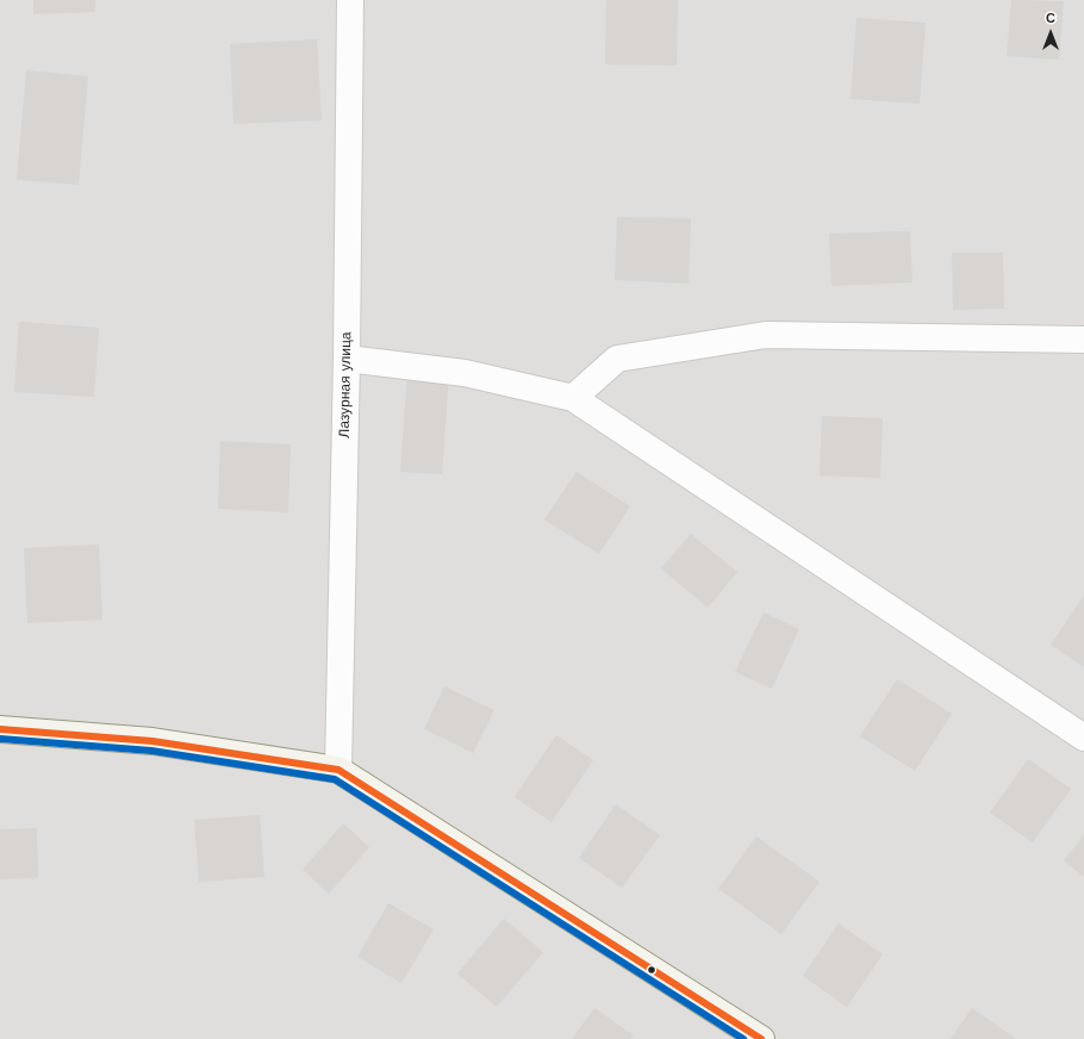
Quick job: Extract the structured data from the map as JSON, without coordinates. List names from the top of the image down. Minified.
{"streets":{"street":["Лазурная улица"]},"north":"top"}
